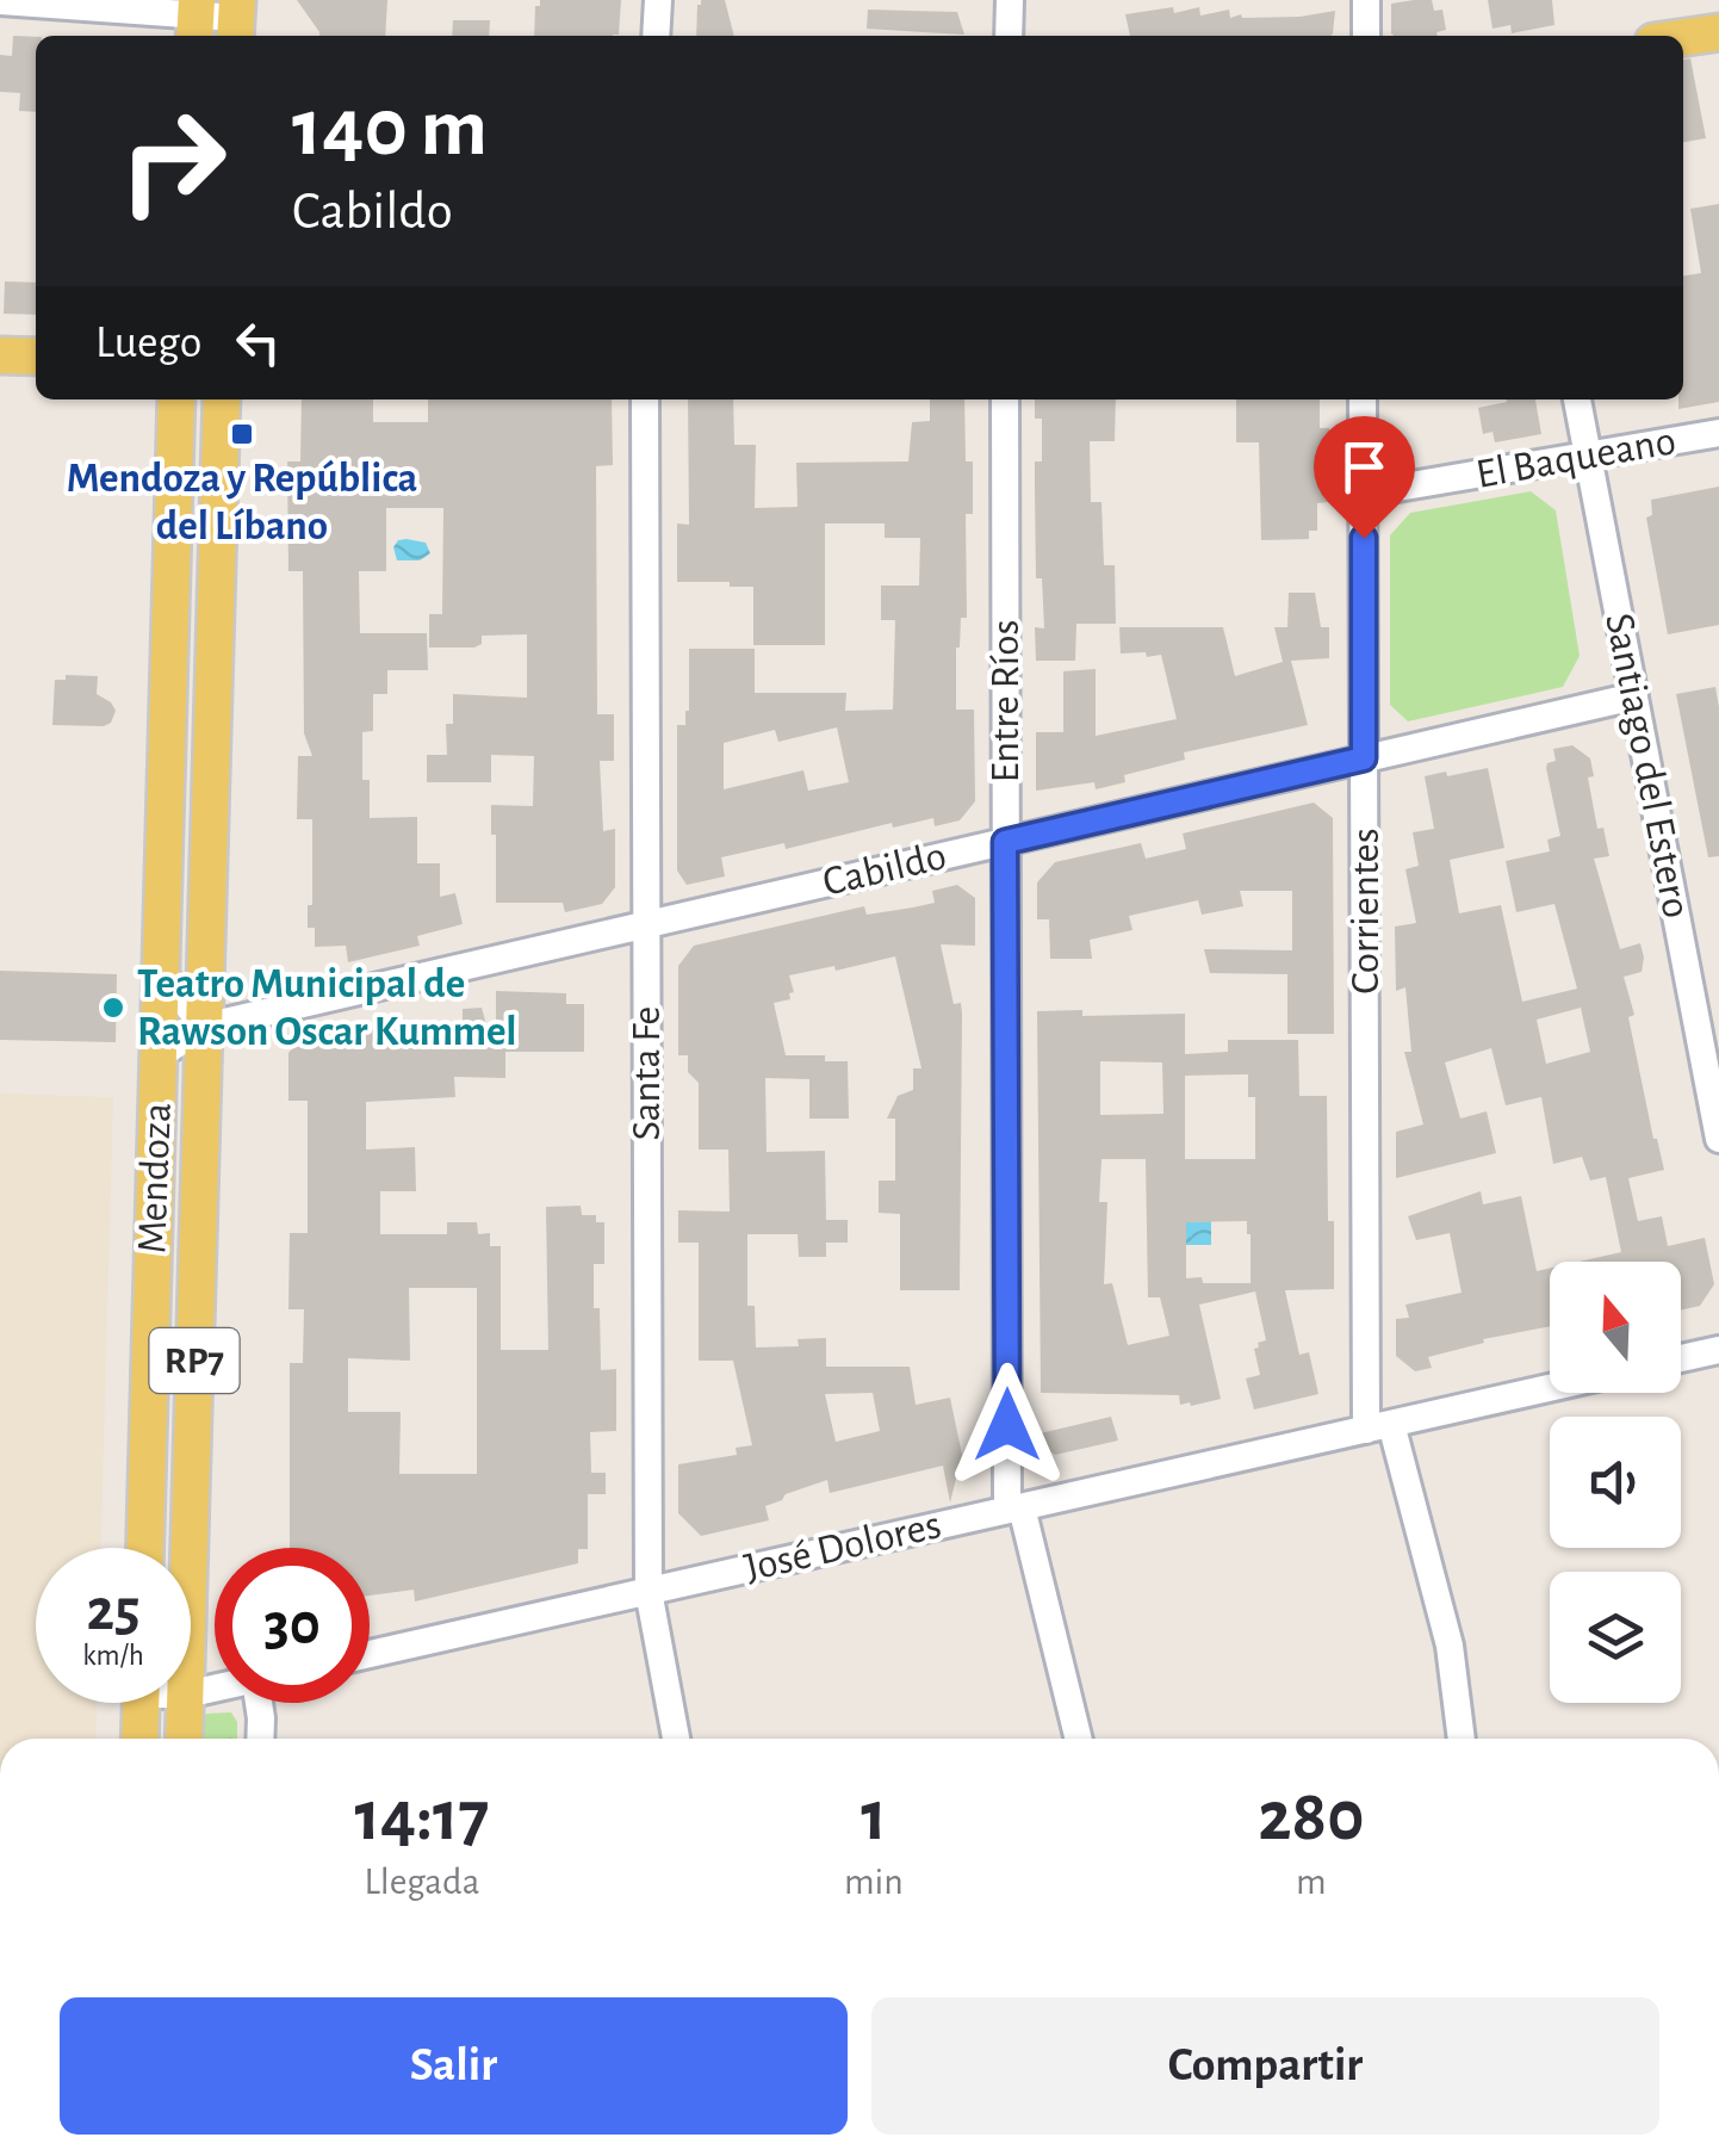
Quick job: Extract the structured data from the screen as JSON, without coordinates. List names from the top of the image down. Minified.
{"streets":{"main road":["Mendoza","RP7"],"street":["El Baqueano","Entre Ríos","Santiago del Estero","Cabildo","Corrientes","Santa Fe","José Dolores"]},"crossings":[["El Baqueano","Santiago del Estero"],["El Baqueano","Corrientes"],["Entre Ríos","Cabildo"],["Entre Ríos","José Dolores"],["Santiago del Estero","Cabildo"],["Cabildo","Corrientes"],["Cabildo","Santa Fe"],["Cabildo","Mendoza"],["Corrientes","José Dolores"],["Santa Fe","José Dolores"]],"places":{"transit":["Mendoza y República del Líbano"],"other":["Teatro Municipal de Rawson Oscar Kummel"]},"north":"top","page":{"turn":["140 m","Cabildo"],"then":"Luego","speed":"25 km/h","limit":"30","eta":["14:17","Llegada","1","min","280","m"],"buttons":["Salir","Compartir"]}}
